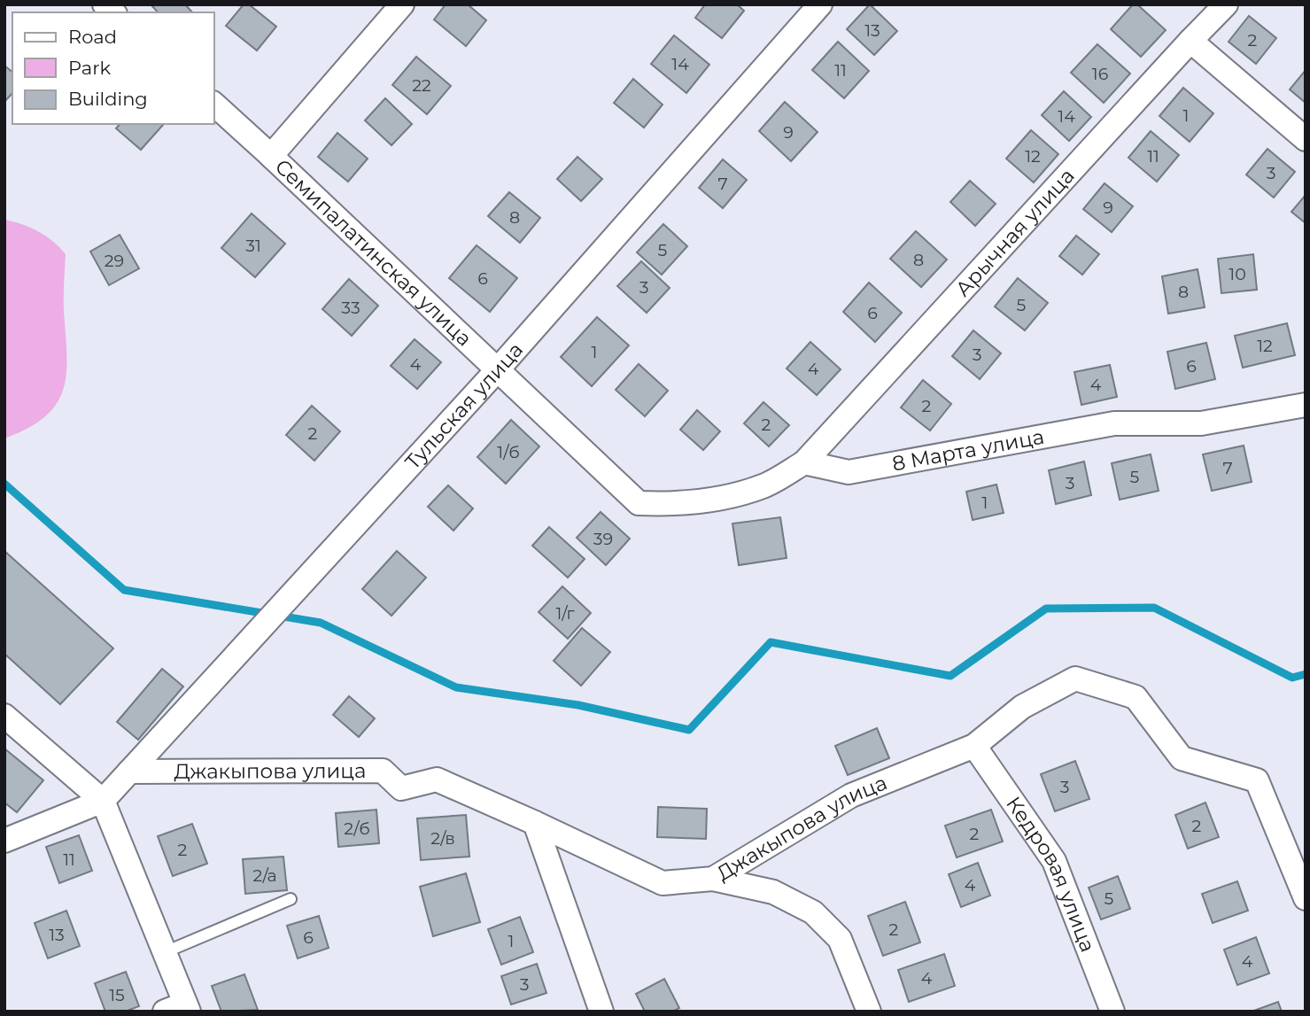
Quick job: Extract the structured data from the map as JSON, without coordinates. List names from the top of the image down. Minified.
{"streets":{"street":["Арычная улица","Семипалатинская улица","Тульская улица","8 Марта улица","Джакыпова улица","Кедровая улица"]},"crossings":[["Арычная улица","Семипалатинская улица"],["Арычная улица","8 Марта улица"],["Семипалатинская улица","Тульская улица"],["Семипалатинская улица","8 Марта улица"],["Тульская улица","Джакыпова улица"],["Джакыпова улица","Кедровая улица"]],"house_numbers":["13","2","14","11","16","22","1","14","9","12","11","3","7","9","8","31","5","8","29","10","6","3","8","5","33","6","12","1","3","4","6","4","4","2","2","2","1/б","7","5","3","1","39","1/г","3","2","2/б","2","2/в","2","11","2/а","4","5","2","13","6","1","4","4","3","15"],"legend":["Road","Park","Building"]}
